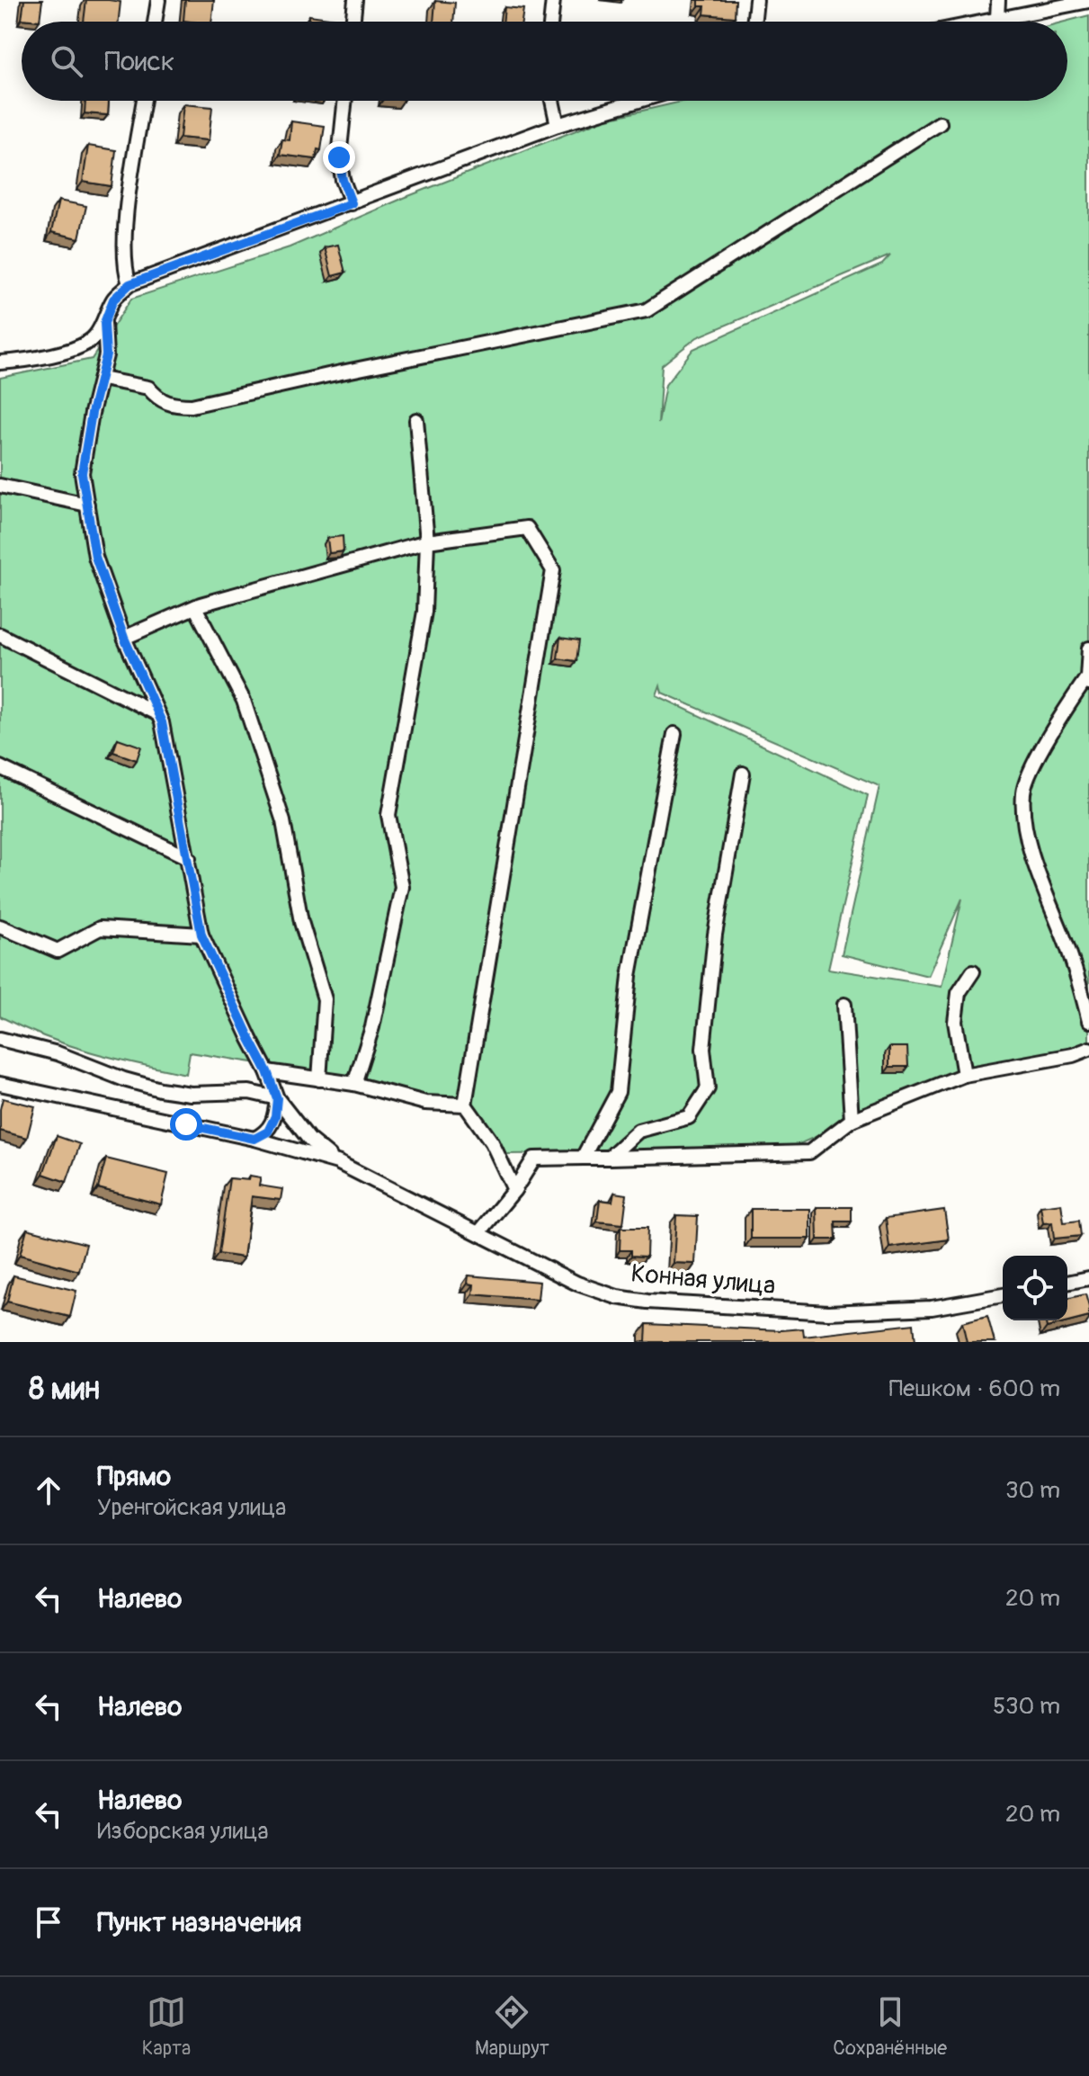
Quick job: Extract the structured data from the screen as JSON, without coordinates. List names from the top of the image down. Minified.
{"streets":{"street":["Конная улица"]},"page":{"search":"Поиск","heading":["8 мин","Пешком · 600 m"],"list":[["Прямо","Уренгойская улица","30 m"],["Налево","20 m"],["Налево","530 m"],["Налево","Изборская улица","20 m"],"Пункт назначения"],"nav":["Карта","Маршрут","Сохранённые"]}}
